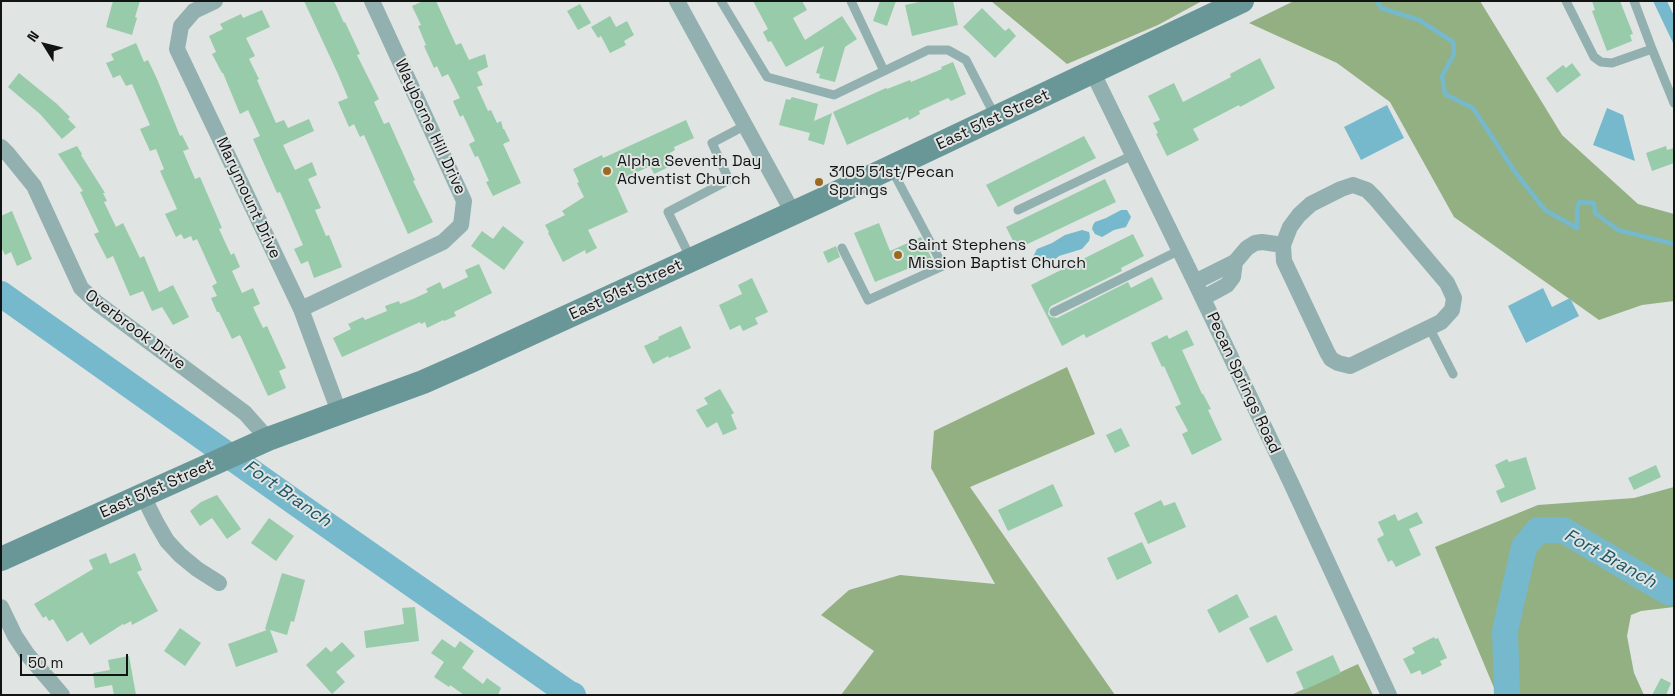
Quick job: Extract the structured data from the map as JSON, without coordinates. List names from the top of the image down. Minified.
{"streets":{"main road":["East 51st Street"],"street":["Wayborne Hill Drive","Marymount Drive","Overbrook Drive","Pecan Springs Road"]},"crossings":[["East 51st Street","Marymount Drive"],["East 51st Street","Overbrook Drive"],["East 51st Street","Pecan Springs Road"],["Wayborne Hill Drive","Marymount Drive"]],"water":["Fort Branch"],"places":["Alpha Seventh Day Adventist Church","3105 51st/Pecan Springs","Saint Stephens Mission Baptist Church"],"scale_bar":"50 m","north":"top left"}
